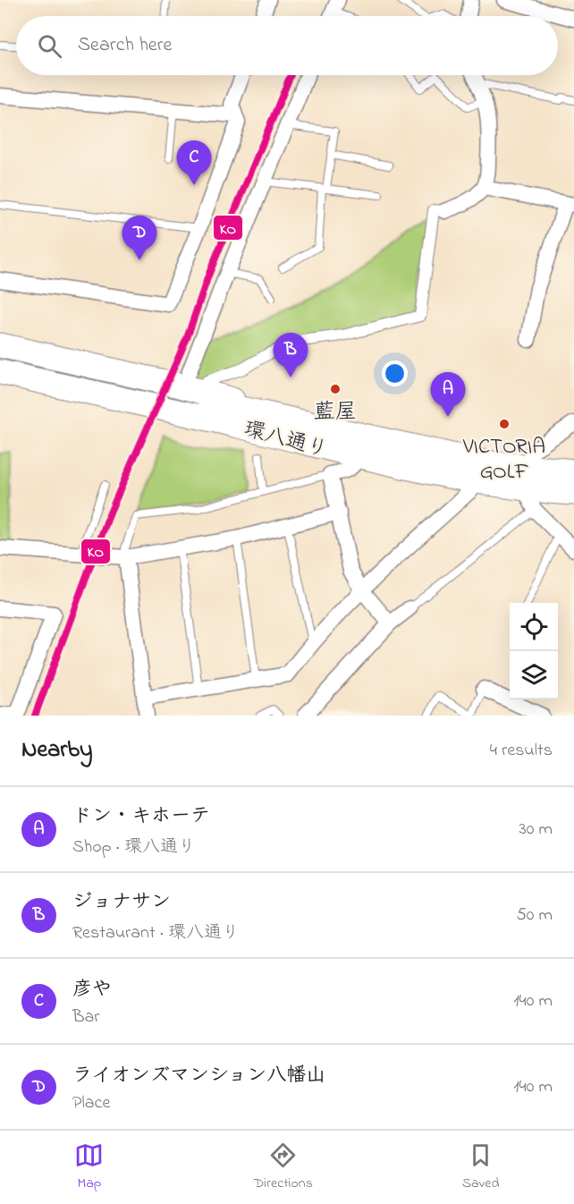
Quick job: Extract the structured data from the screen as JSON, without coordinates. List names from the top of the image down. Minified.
{"streets":{"main road":["環八通り"]},"places":["藍屋","VICTORIA GOLF"],"lines":["transit line KO"],"page":{"search":"Search here","pins":["C","D","B","A"],"heading":["Nearby","4 results"],"list":[{"mark":"A","name":"ドン・キホーテ","note":"Shop · 環八通り","value":"30 m"},{"mark":"B","name":"ジョナサン","note":"Restaurant · 環八通り","value":"50 m"},{"mark":"C","name":"彦や","note":"Bar","value":"140 m"},{"mark":"D","name":"ライオンズマンション八幡山","note":"Place","value":"140 m"}],"nav":["Map","Directions","Saved"]}}
